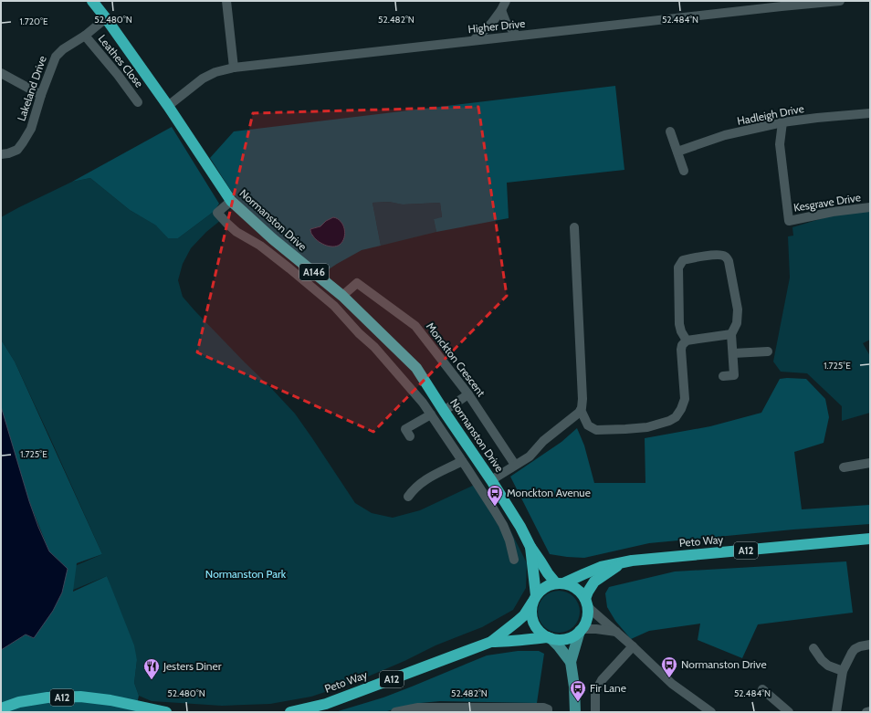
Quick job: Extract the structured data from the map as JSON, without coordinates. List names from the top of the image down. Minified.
{"streets":{"highway":["Normanston Drive","A146","Peto Way","A12"],"street":["Higher Drive","Leathes Close","Lakeland Drive","Hadleigh Drive","Kesgrave Drive","Monckton Crescent"]},"crossings":[["Higher Drive","Normanston Drive"],["Leathes Close","Lakeland Drive"],["Lakeland Drive","Normanston Drive"],["Hadleigh Drive","Kesgrave Drive"],["Normanston Drive","Monckton Crescent"],["Normanston Drive","Peto Way"]],"parks":["Normanston Park"],"places":{"bus stop":["Monckton Avenue","Normanston Drive","Fir Lane"],"restaurant":["Jesters Diner"]},"coordinates":["52.480°N","52.482°N","52.484°N","1.720°E","1.725°E"]}
